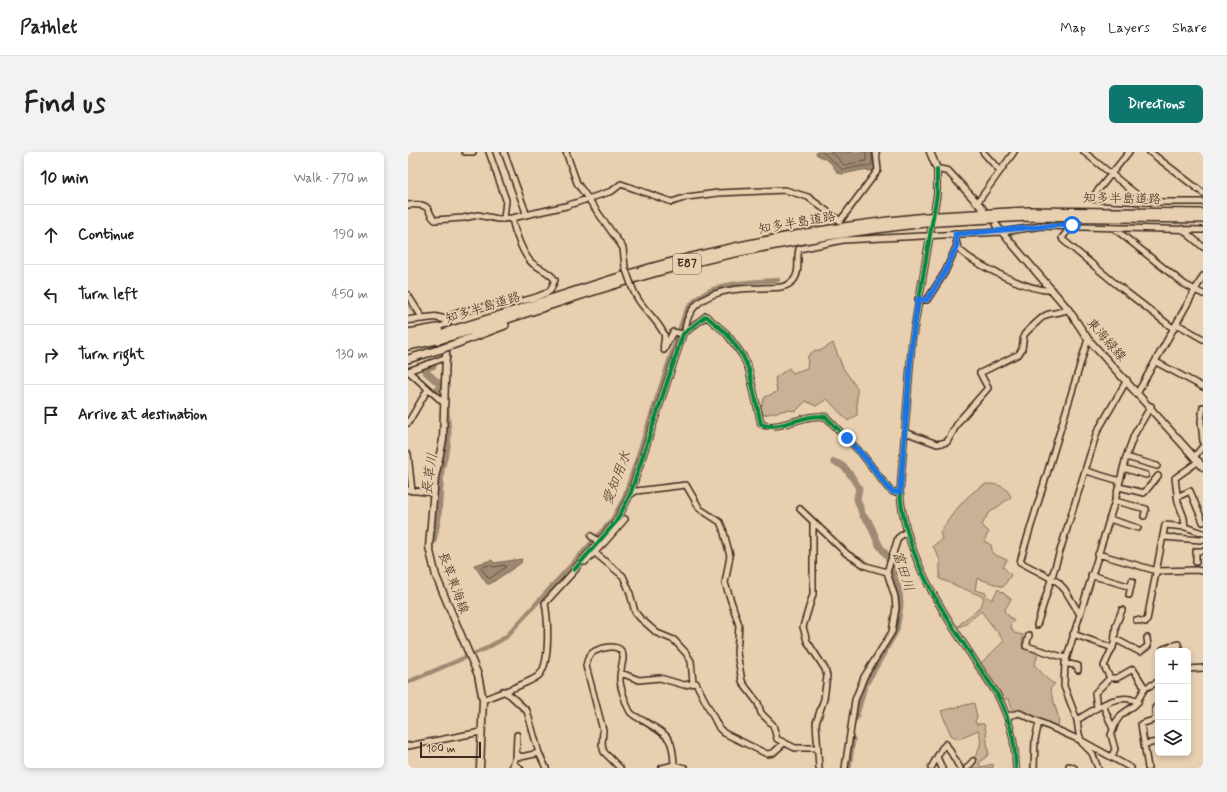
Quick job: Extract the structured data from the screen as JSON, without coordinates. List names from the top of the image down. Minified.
{"streets":{"highway":["知多半島道路","E87"],"main road":["東海緑線","長草東海線"]},"water":["長草川","愛知用水","富田川"],"scale_bar":"100 m","page":{"header":"Pathlet","nav":["Map","Layers","Share"],"buttons":"Directions","title":"Find us","heading":["10 min","Walk · 770 m"],"list":[["Continue","190 m"],["Turn left","450 m"],["Turn right","130 m"],"Arrive at destination"],"map_buttons":["+","−"],"scale":"100 m"}}
